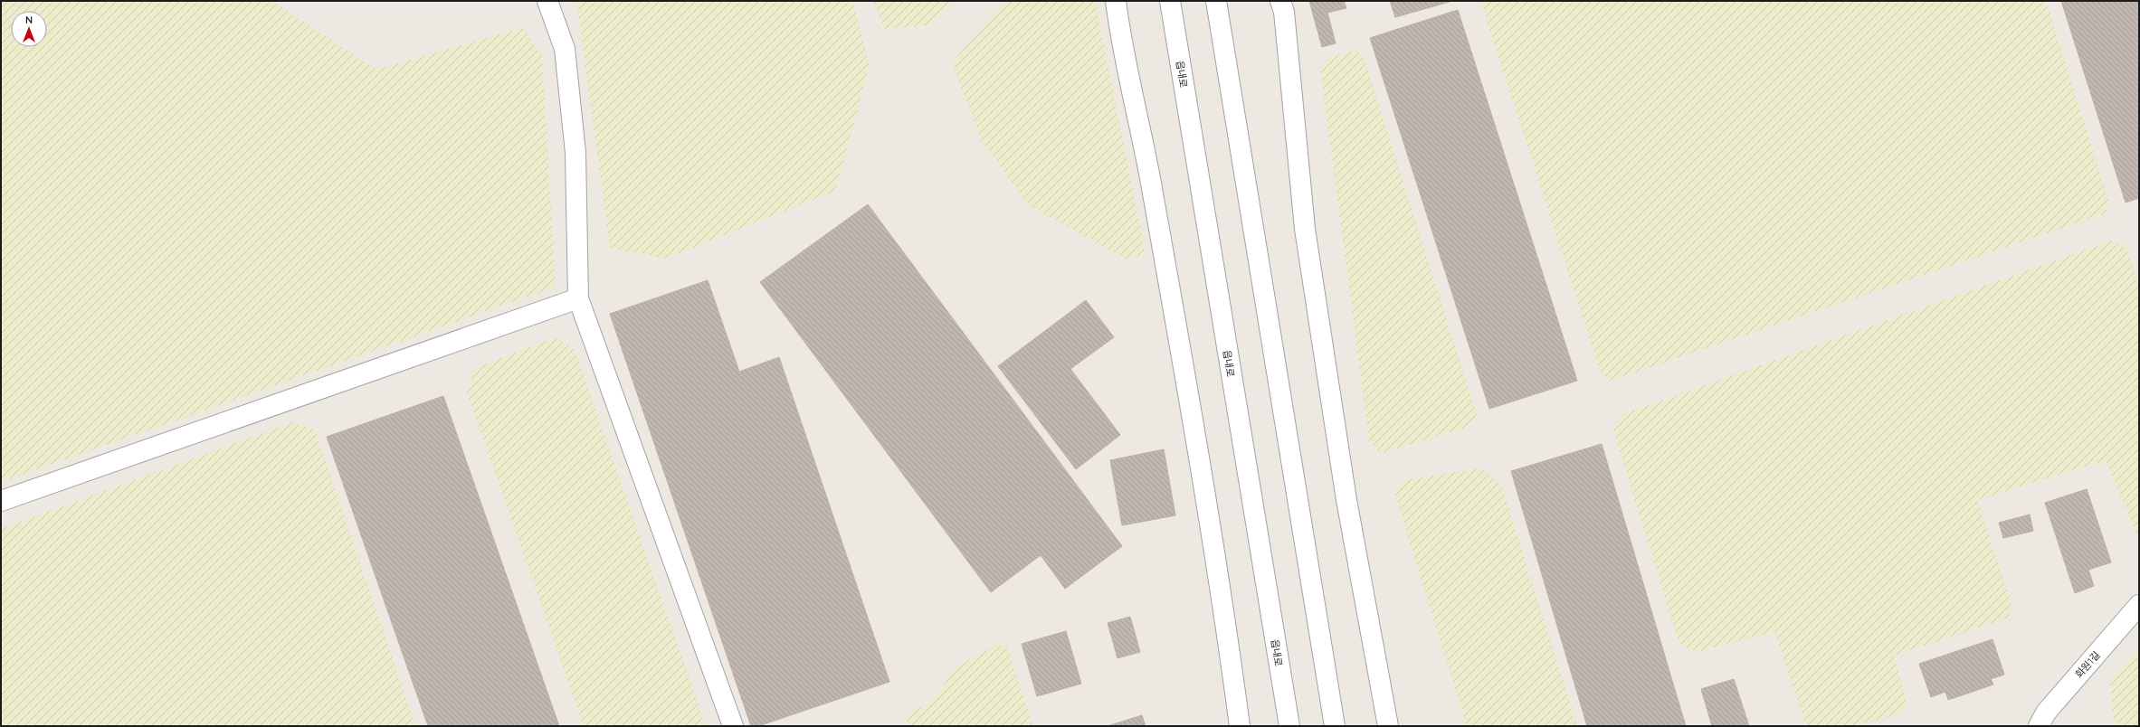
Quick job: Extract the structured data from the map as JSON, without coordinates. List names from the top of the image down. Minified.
{"streets":{"street":["읍내로","화원1길"]},"north":"top"}
